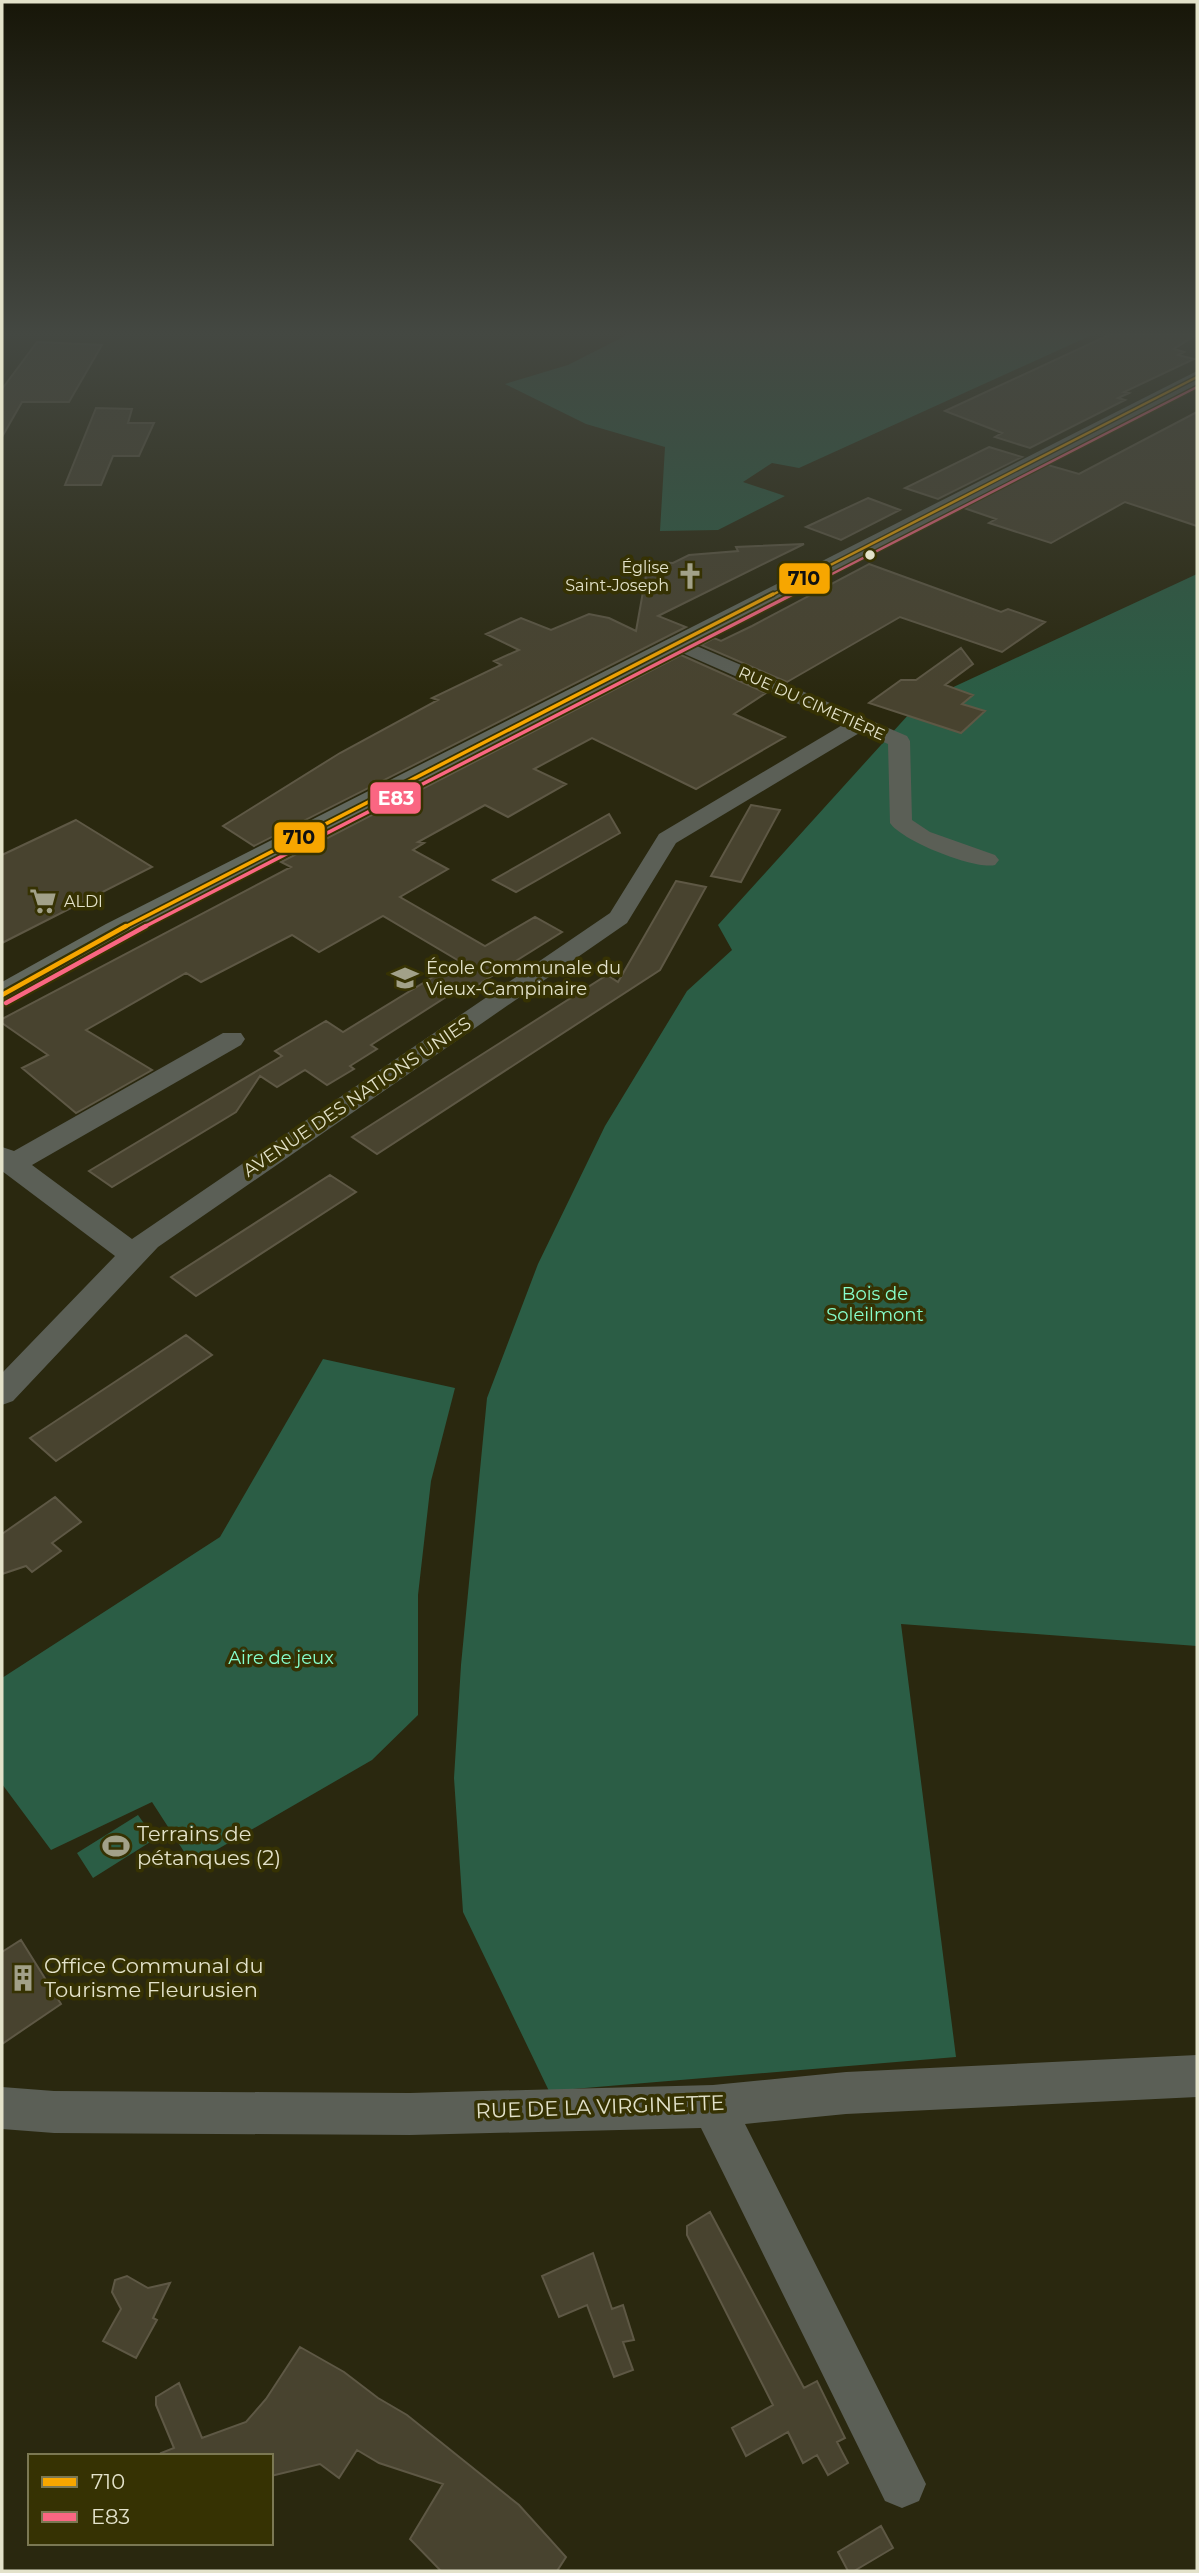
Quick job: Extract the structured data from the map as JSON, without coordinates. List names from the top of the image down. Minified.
{"streets":{"street":["RUE DU CIMETIÈRE","AVENUE DES NATIONS UNIES","RUE DE LA VIRGINETTE"]},"crossings":[["RUE DU CIMETIÈRE","AVENUE DES NATIONS UNIES"]],"parks":["Bois de Soleilmont","Aire de jeux"],"places":{"church":["Église Saint-Joseph"],"supermarket":["ALDI"],"school or university":["École Communale du Vieux-Campinaire"],"sports":["Terrains de pétanques (2)"],"building":["Office Communal du Tourisme Fleurusien"]},"lines":["transit line 710","transit line E83"],"legend":["710","E83"]}
